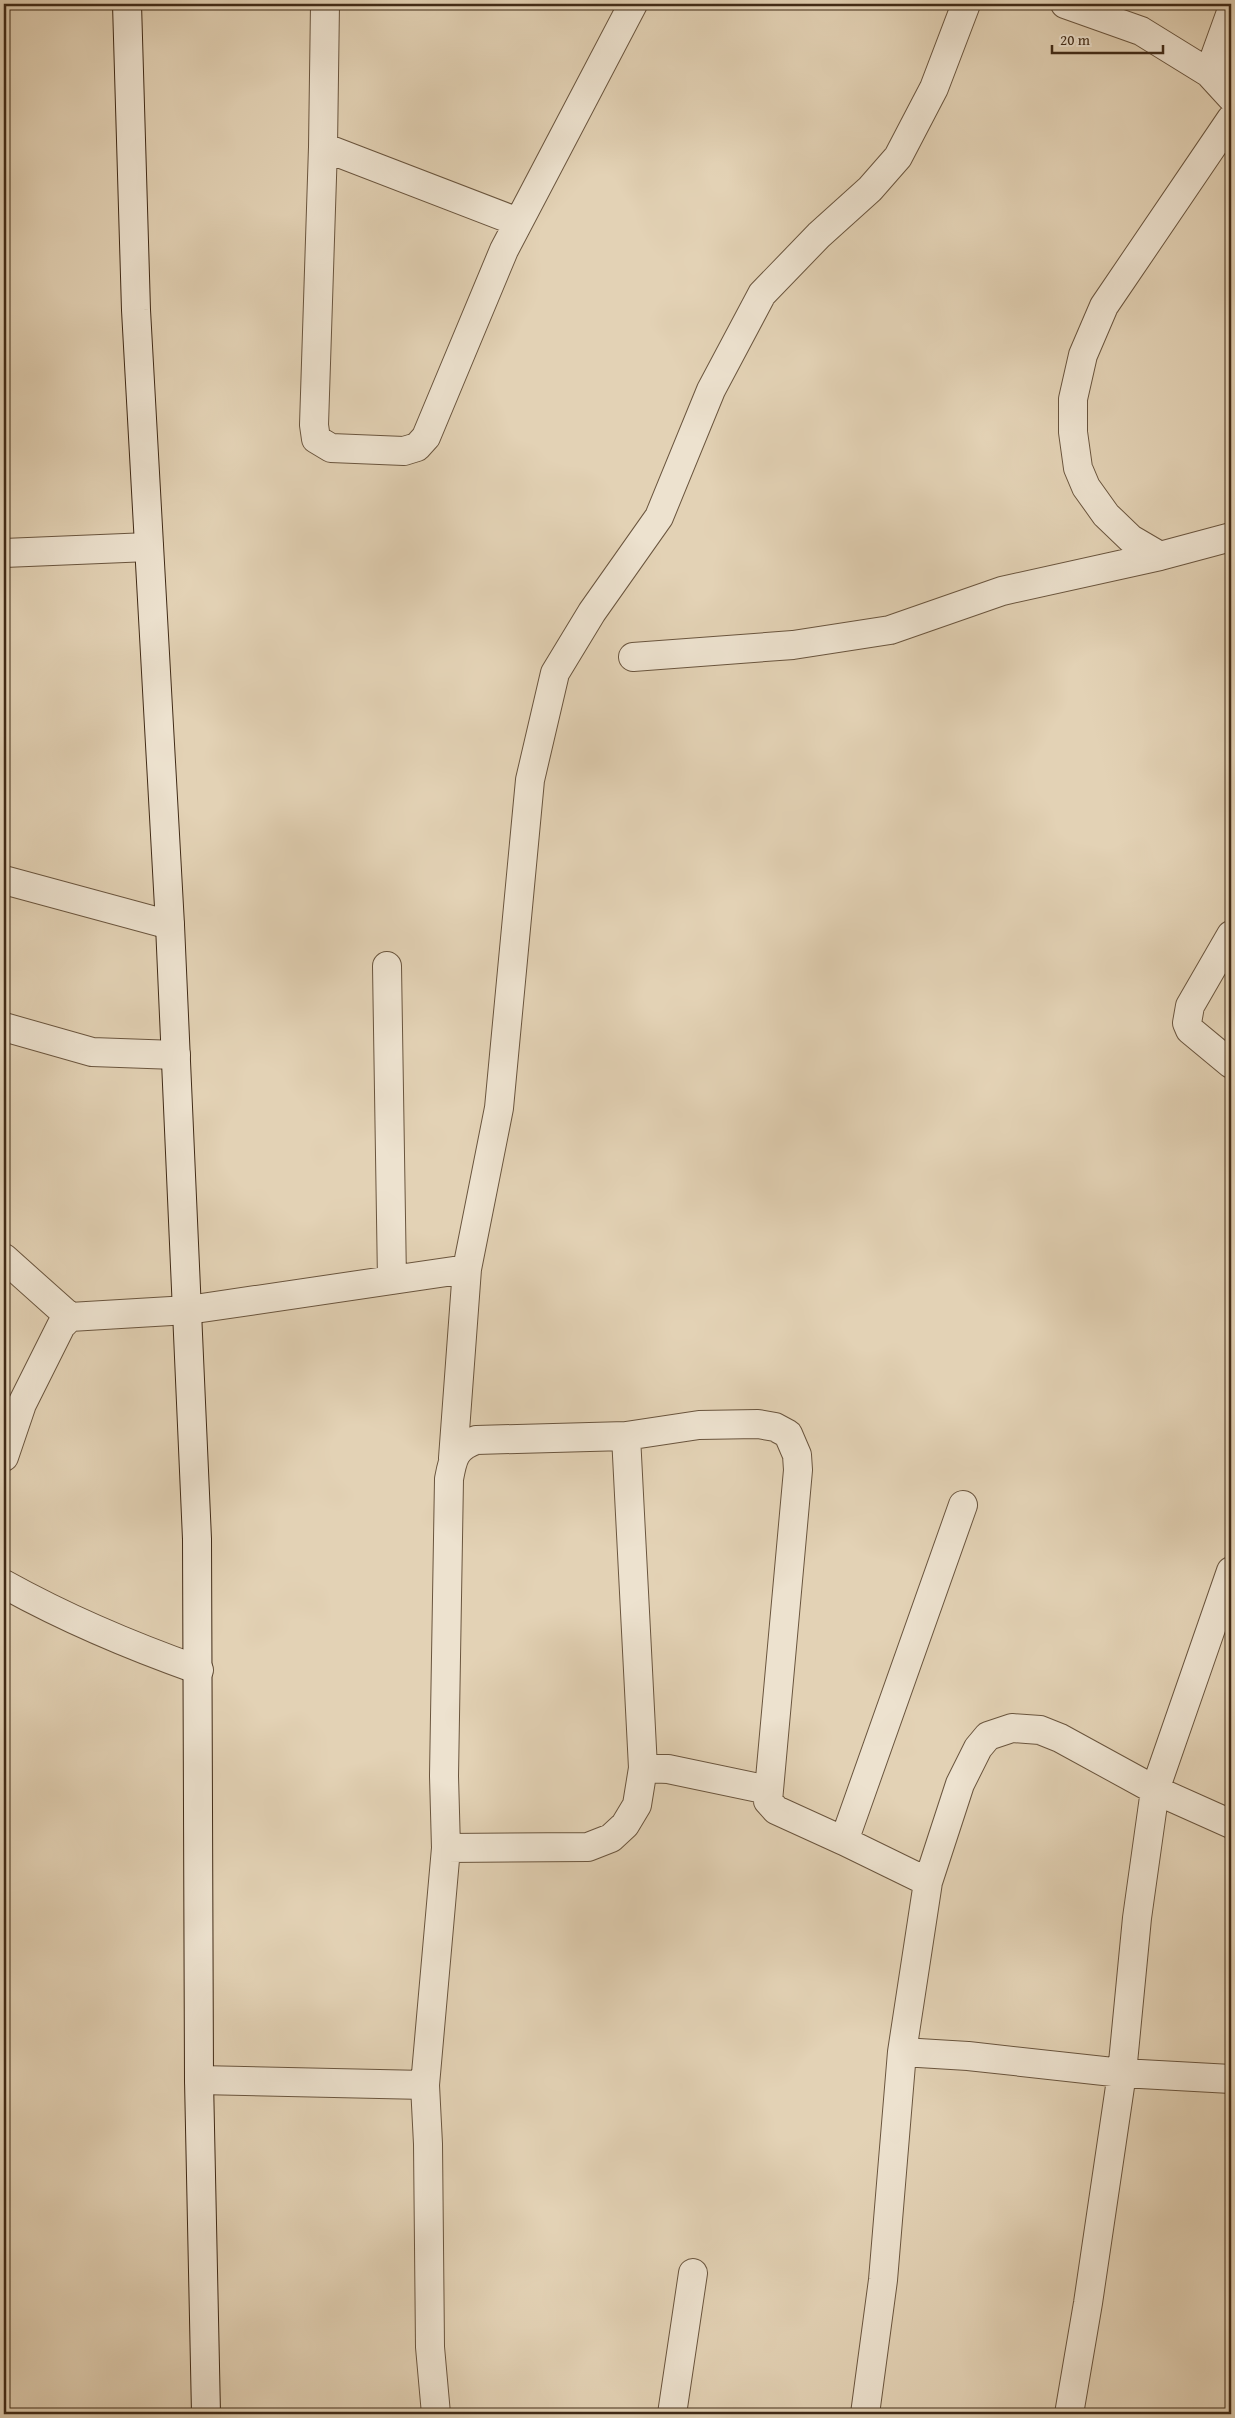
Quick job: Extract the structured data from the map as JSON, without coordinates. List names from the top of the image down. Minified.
{"scale_bar":"20 m"}
